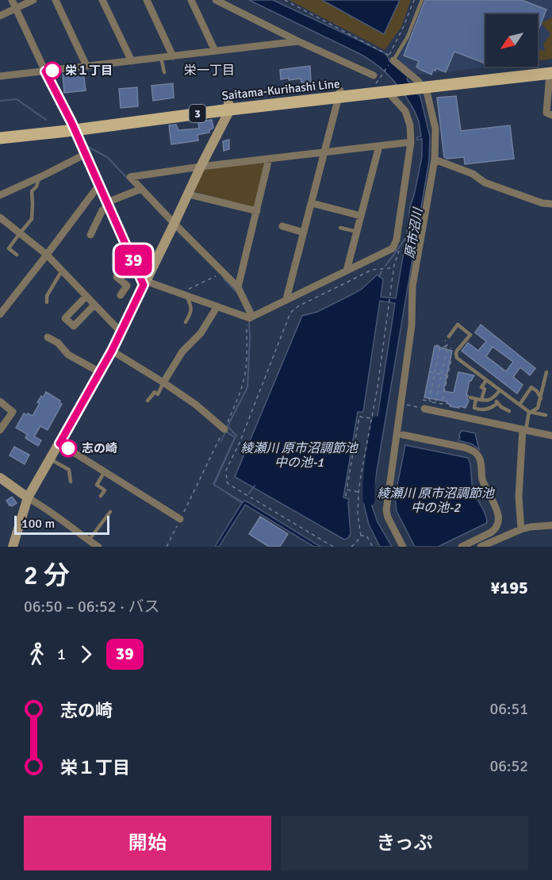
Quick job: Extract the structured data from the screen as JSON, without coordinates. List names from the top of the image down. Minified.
{"streets":{"main road":["Saitama-Kurihashi Line","3"]},"crossings":[["Saitama-Kurihashi Line","3"]],"districts":["栄一丁目"],"water":["原市沼川","綾瀬川 原市沼調節池 中の池-1","綾瀬川 原市沼調節池 中の池-2"],"places":["栄１丁目","志の崎"],"lines":["bus line 39"],"scale_bar":"100 m","north":"bottom left","page":{"on_map":"39","scale":"100 m","heading":["2 分","06:50 – 06:52 · バス","¥195"],"legs":["1","39"],"list":[{"name":"志の崎","value":"06:51"},{"name":"栄１丁目","value":"06:52"}],"buttons":["開始","きっぷ"]}}
